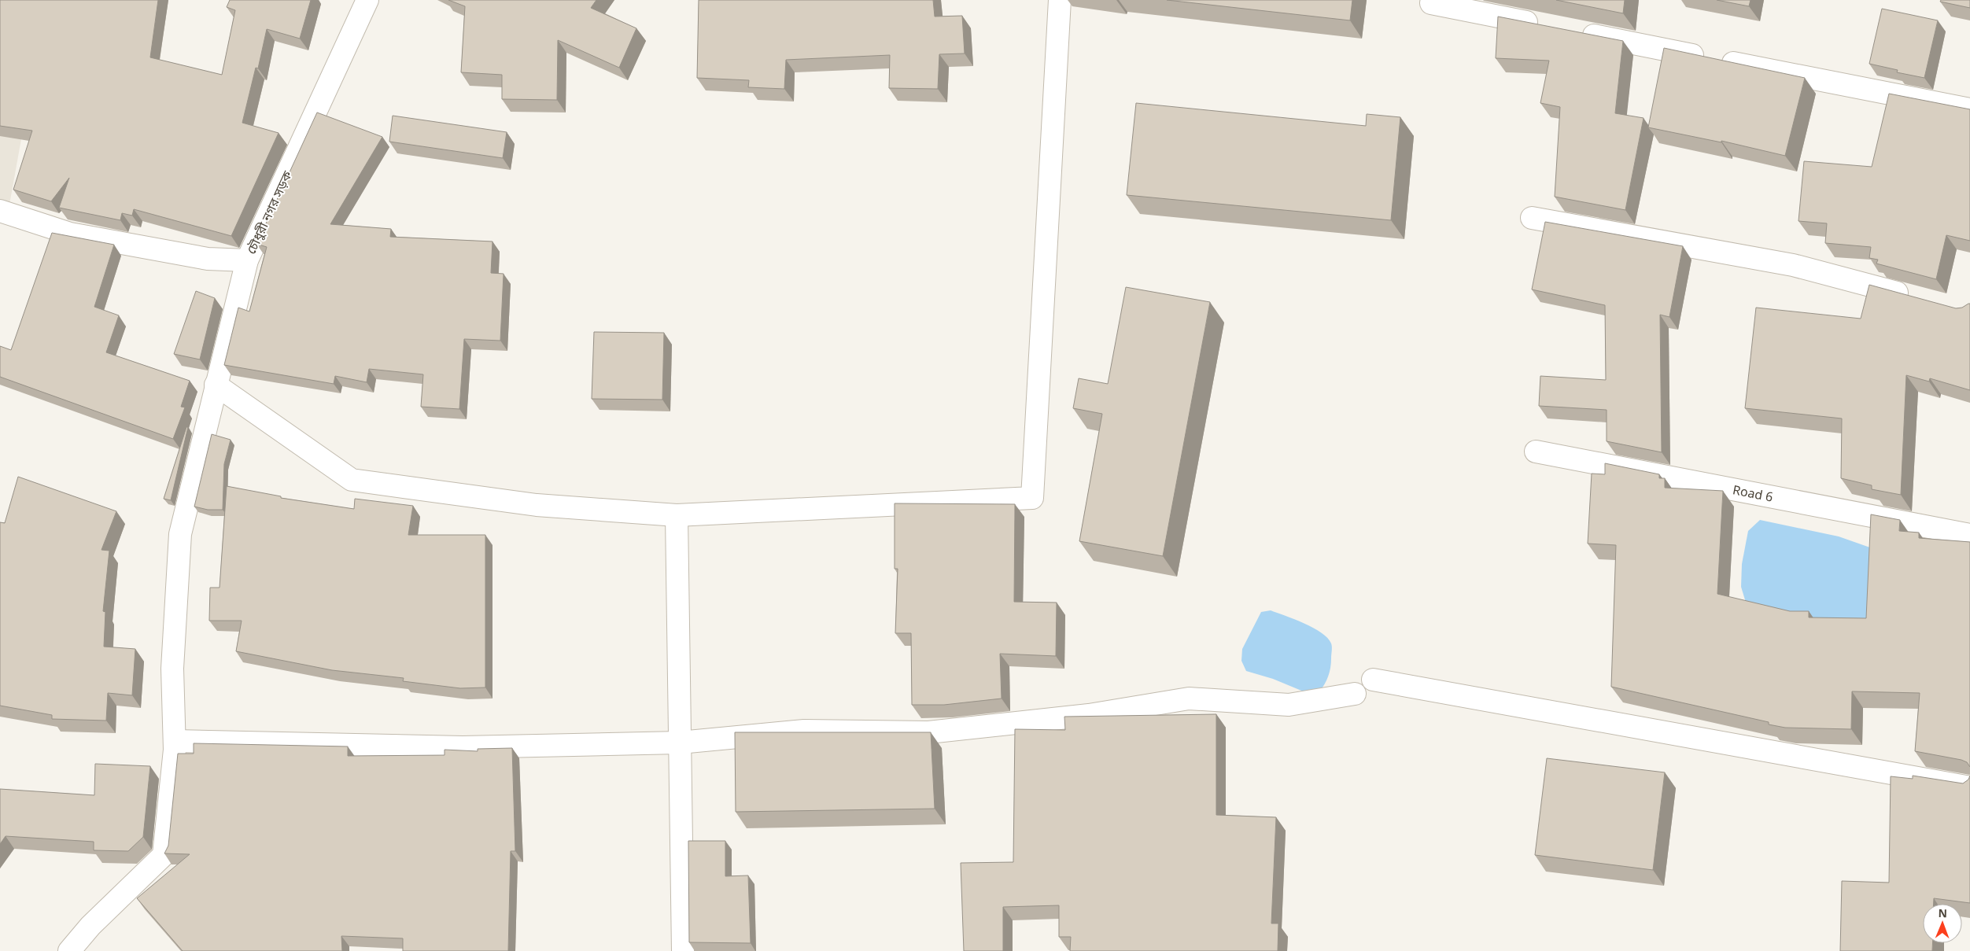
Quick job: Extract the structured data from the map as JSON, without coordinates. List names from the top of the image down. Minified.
{"streets":{"street":["চৌধুরী নগর সড়ক","Road 6"]},"north":"top"}
